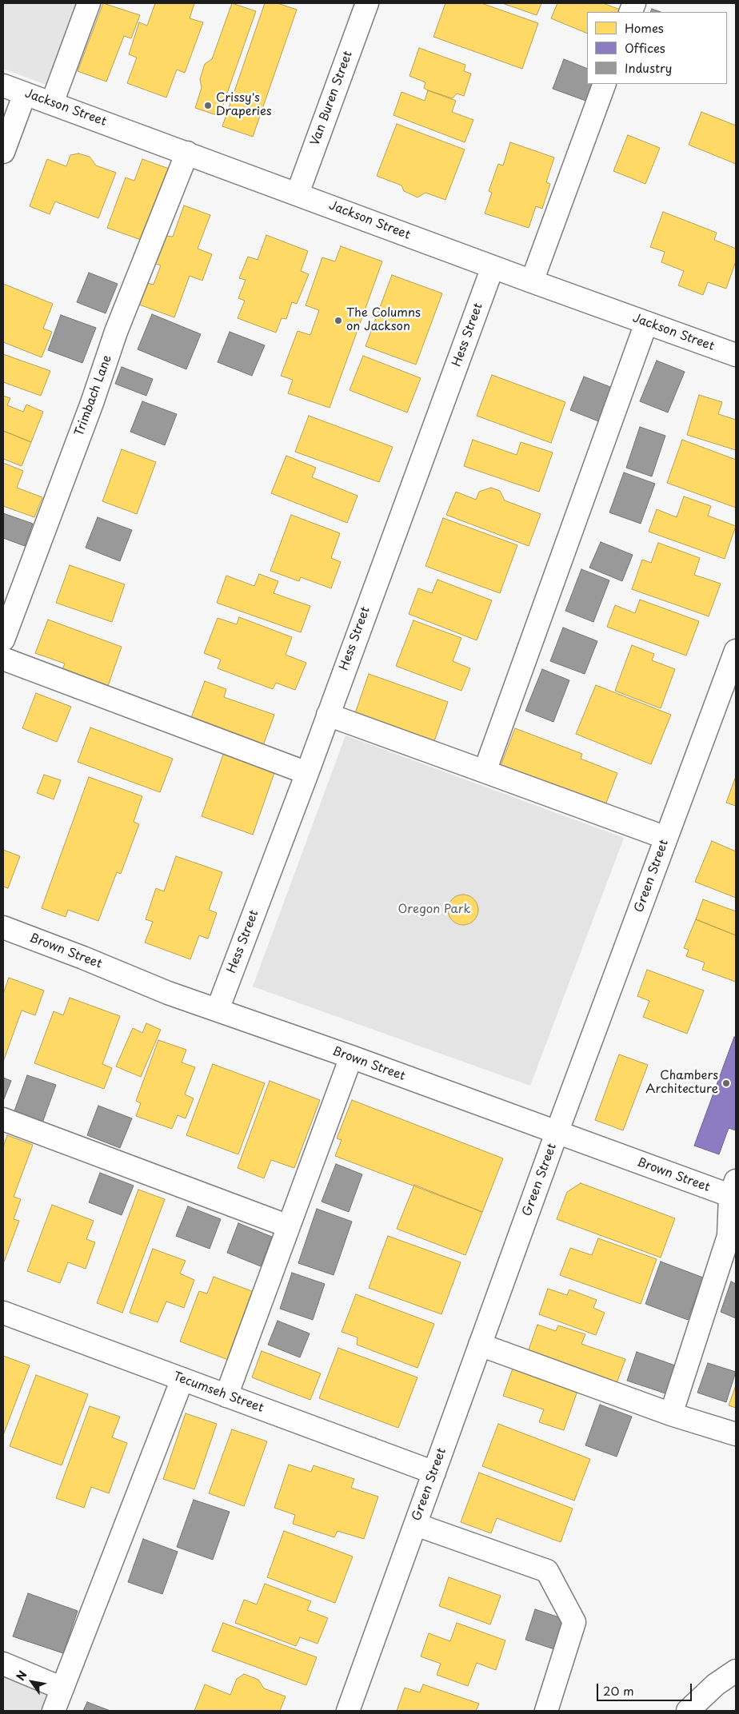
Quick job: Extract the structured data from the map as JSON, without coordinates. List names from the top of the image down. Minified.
{"streets":{"main road":["Van Buren Street","Jackson Street","Hess Street","Trimbach Lane","Green Street","Brown Street","Tecumseh Street"]},"crossings":[["Van Buren Street","Jackson Street"],["Jackson Street","Hess Street"],["Jackson Street","Trimbach Lane"],["Hess Street","Brown Street"],["Green Street","Brown Street"],["Green Street","Tecumseh Street"]],"parks":["Oregon Park"],"places":["Crissy's Draperies","The Columns on Jackson","Chambers Architecture"],"legend":["Homes","Offices","Industry"],"scale_bar":"20 m","north":"top left"}
